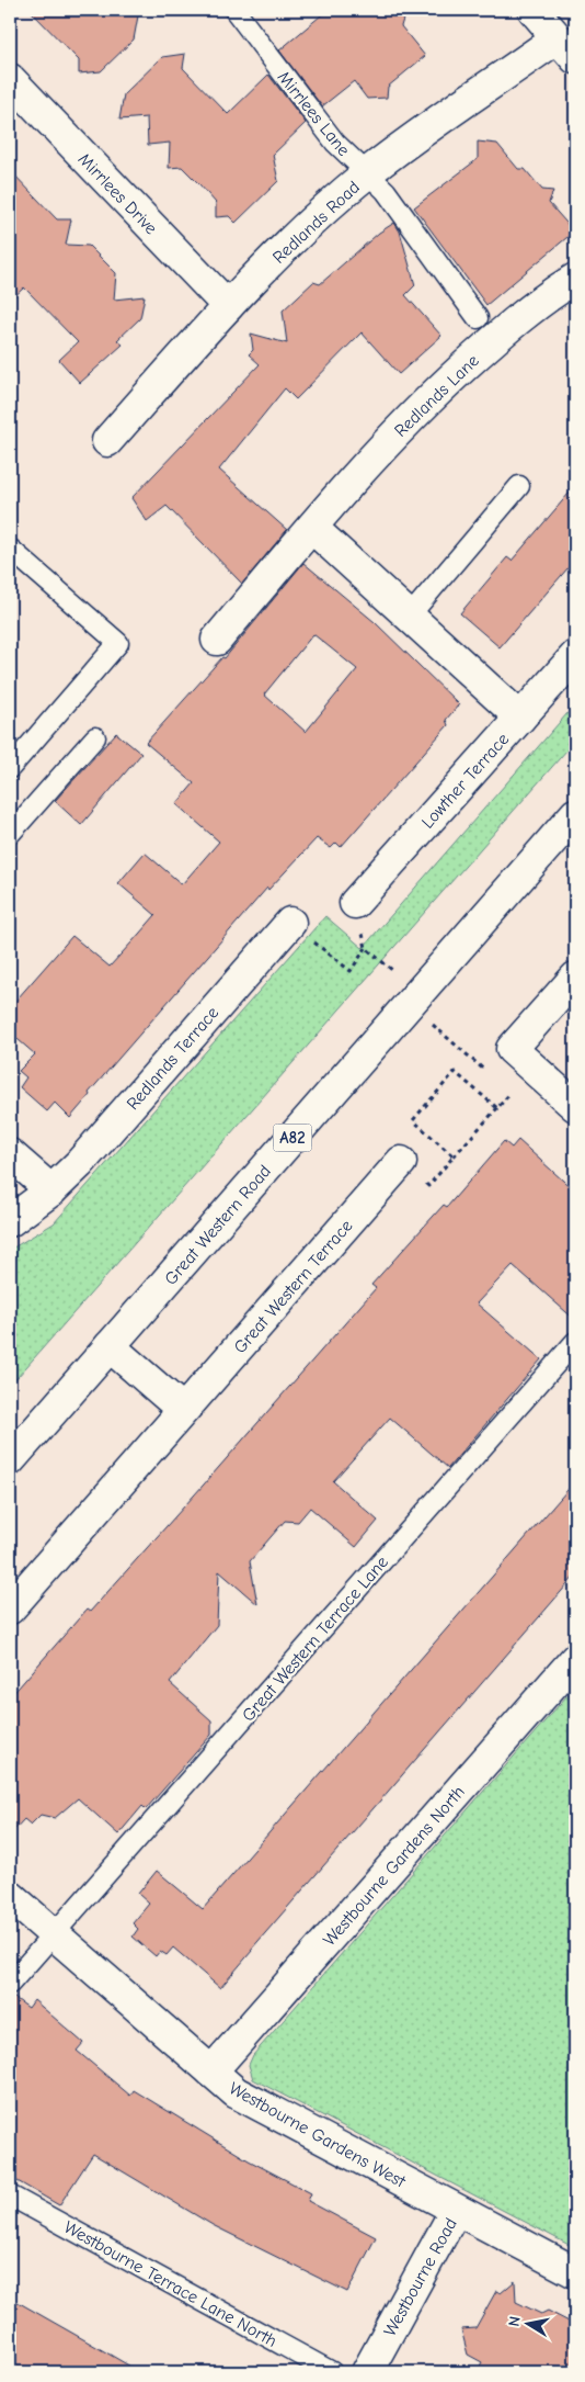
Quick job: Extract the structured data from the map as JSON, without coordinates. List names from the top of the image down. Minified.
{"streets":{"street":["Mirrlees Drive","Redlands Road","Redlands Lane","Lowther Terrace","Redlands Terrace","A82","Great Western Road","Great Western Terrace","Westbourne Gardens North","Westbourne Gardens West","Westbourne Road"],"lane":["Mirrlees Lane","Great Western Terrace Lane","Westbourne Terrace Lane North"]},"crossings":[["Mirrlees Lane","Redlands Road"],["Mirrlees Drive","Redlands Road"],["Great Western Terrace Lane","Westbourne Gardens West"],["Westbourne Gardens North","Westbourne Gardens West"],["Westbourne Gardens West","Westbourne Road"]],"north":"left"}
